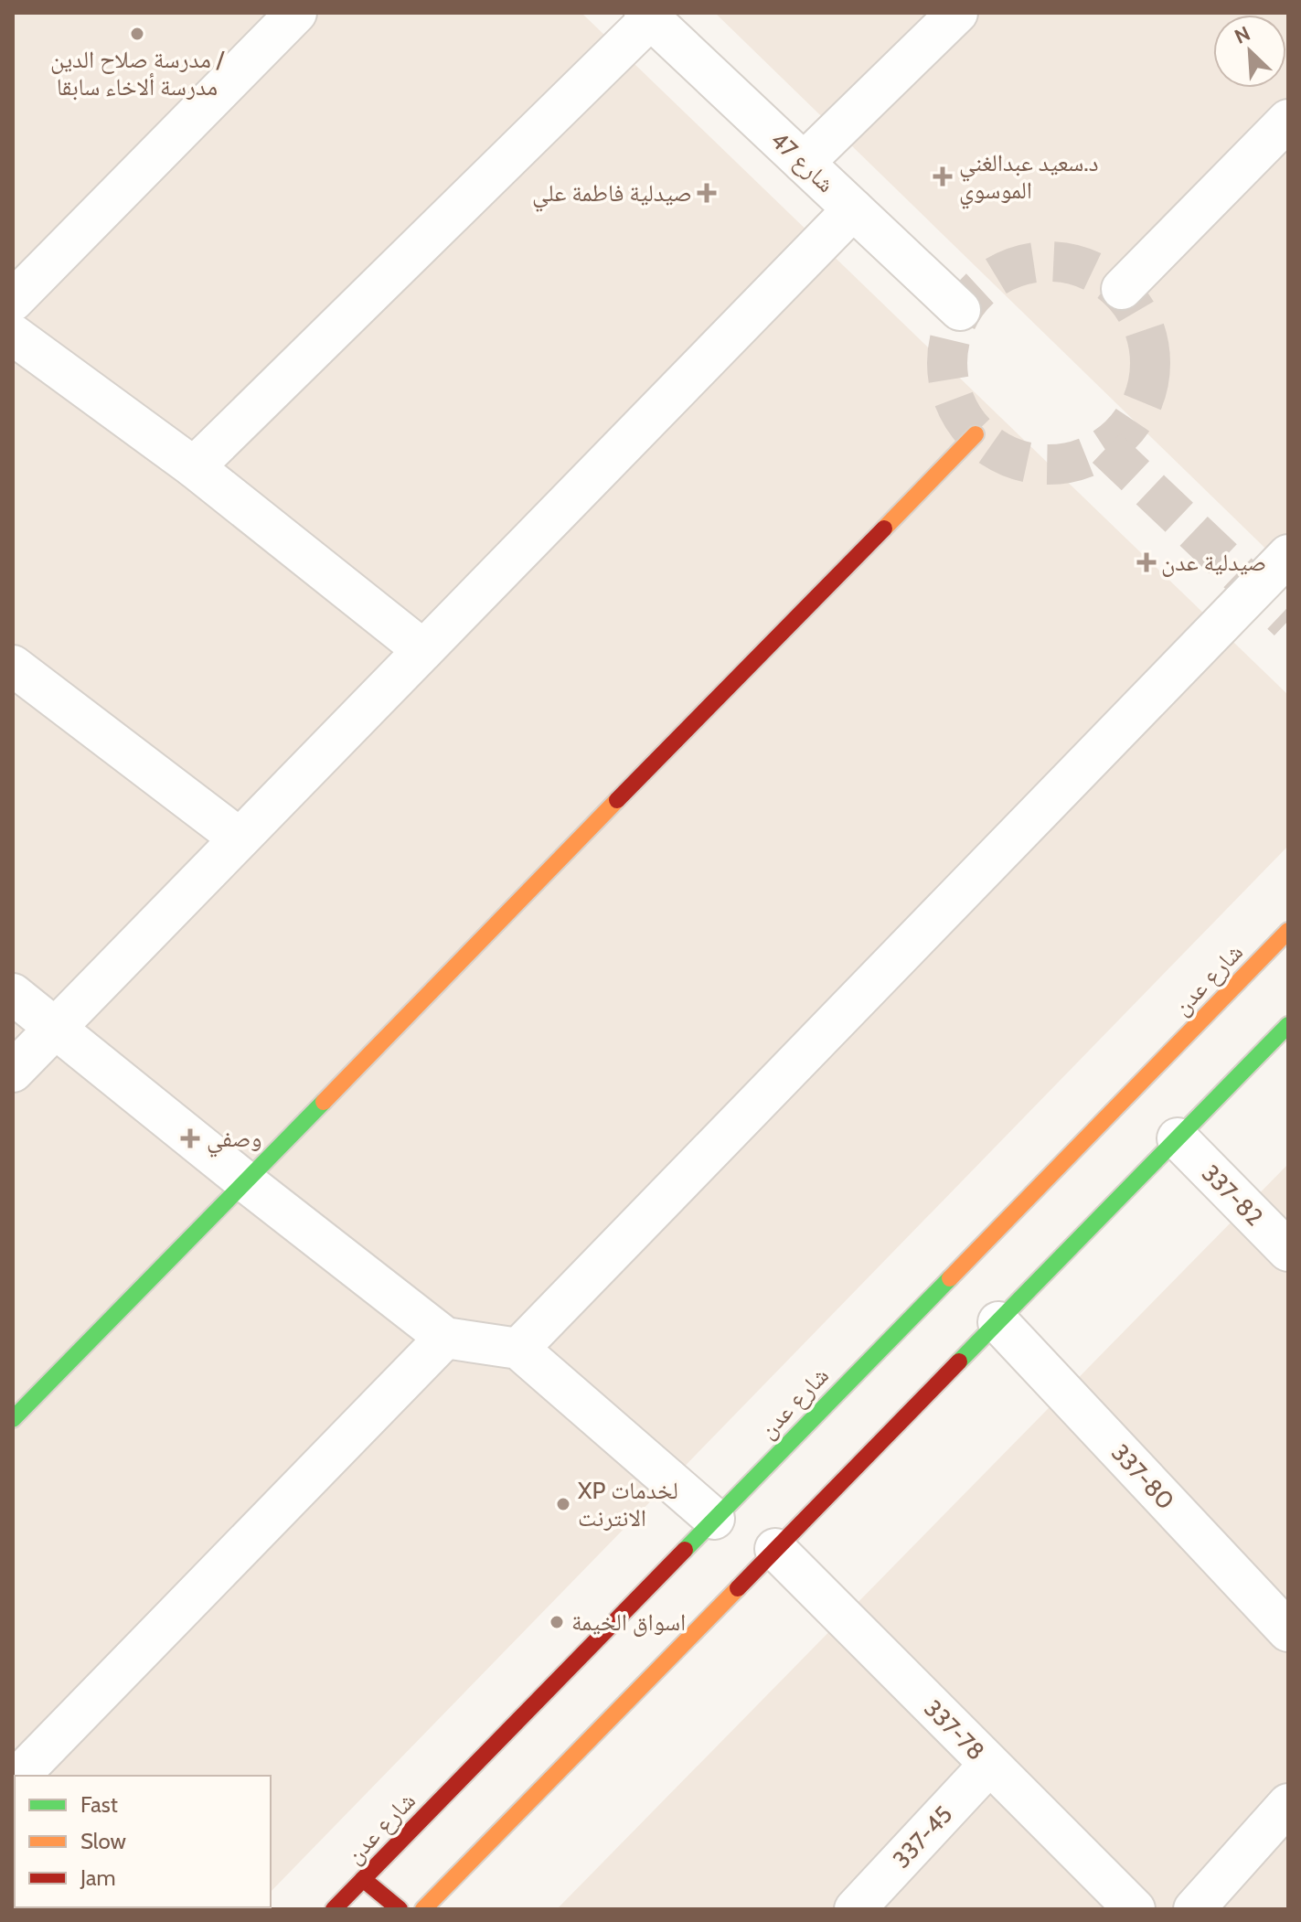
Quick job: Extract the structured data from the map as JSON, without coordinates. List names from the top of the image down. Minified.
{"streets":{"street":["شارع 47","شارع عدن","337-82","337-80","337-78","337-45"]},"crossings":[["337-78","337-45"]],"places":{"other":["مدرسة صلاح الدين / مدرسة ألاخاء سابقا","XP لخدمات الانترنت","اسواق الخيمة"],"health":["د.سعيد عبدالغني الموسوي","صيدلية فاطمة علي","صيدلية عدن","وصفي"]},"legend":["Fast","Slow","Jam"],"north":"top left"}
